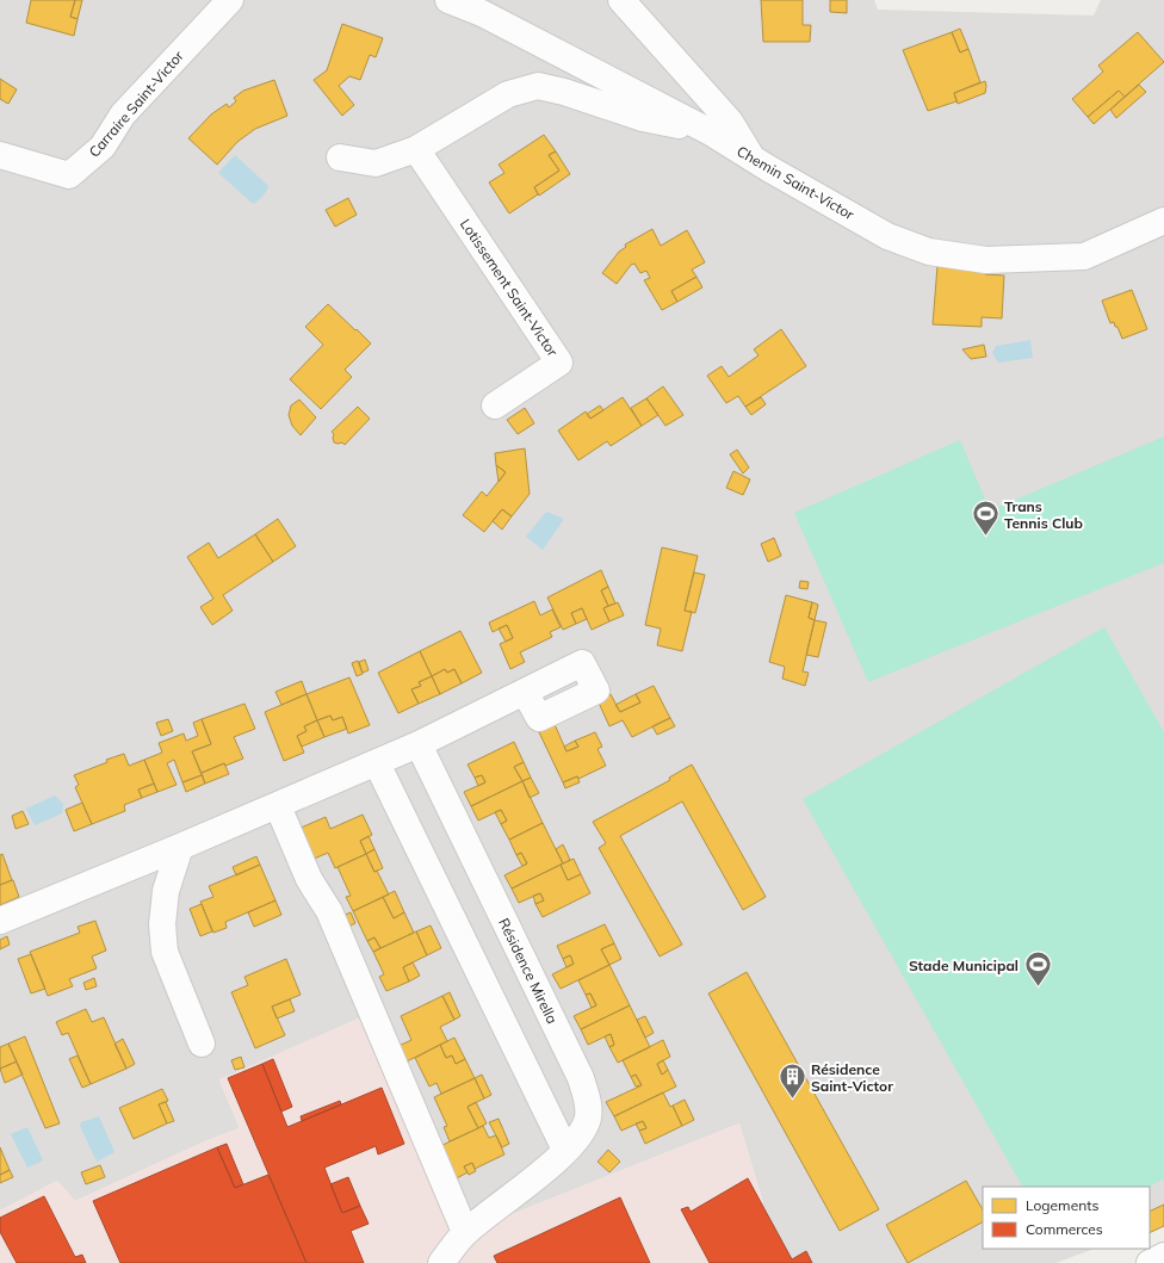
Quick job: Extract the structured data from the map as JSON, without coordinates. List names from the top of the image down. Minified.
{"streets":{"street":["Carraire Saint-Victor","Chemin Saint-Victor","Lotissement Saint-Victor","Résidence Mirella"]},"places":{"sports":["Trans Tennis Club","Stade Municipal"],"building":["Résidence Saint-Victor"]},"legend":["Logements","Commerces"]}
